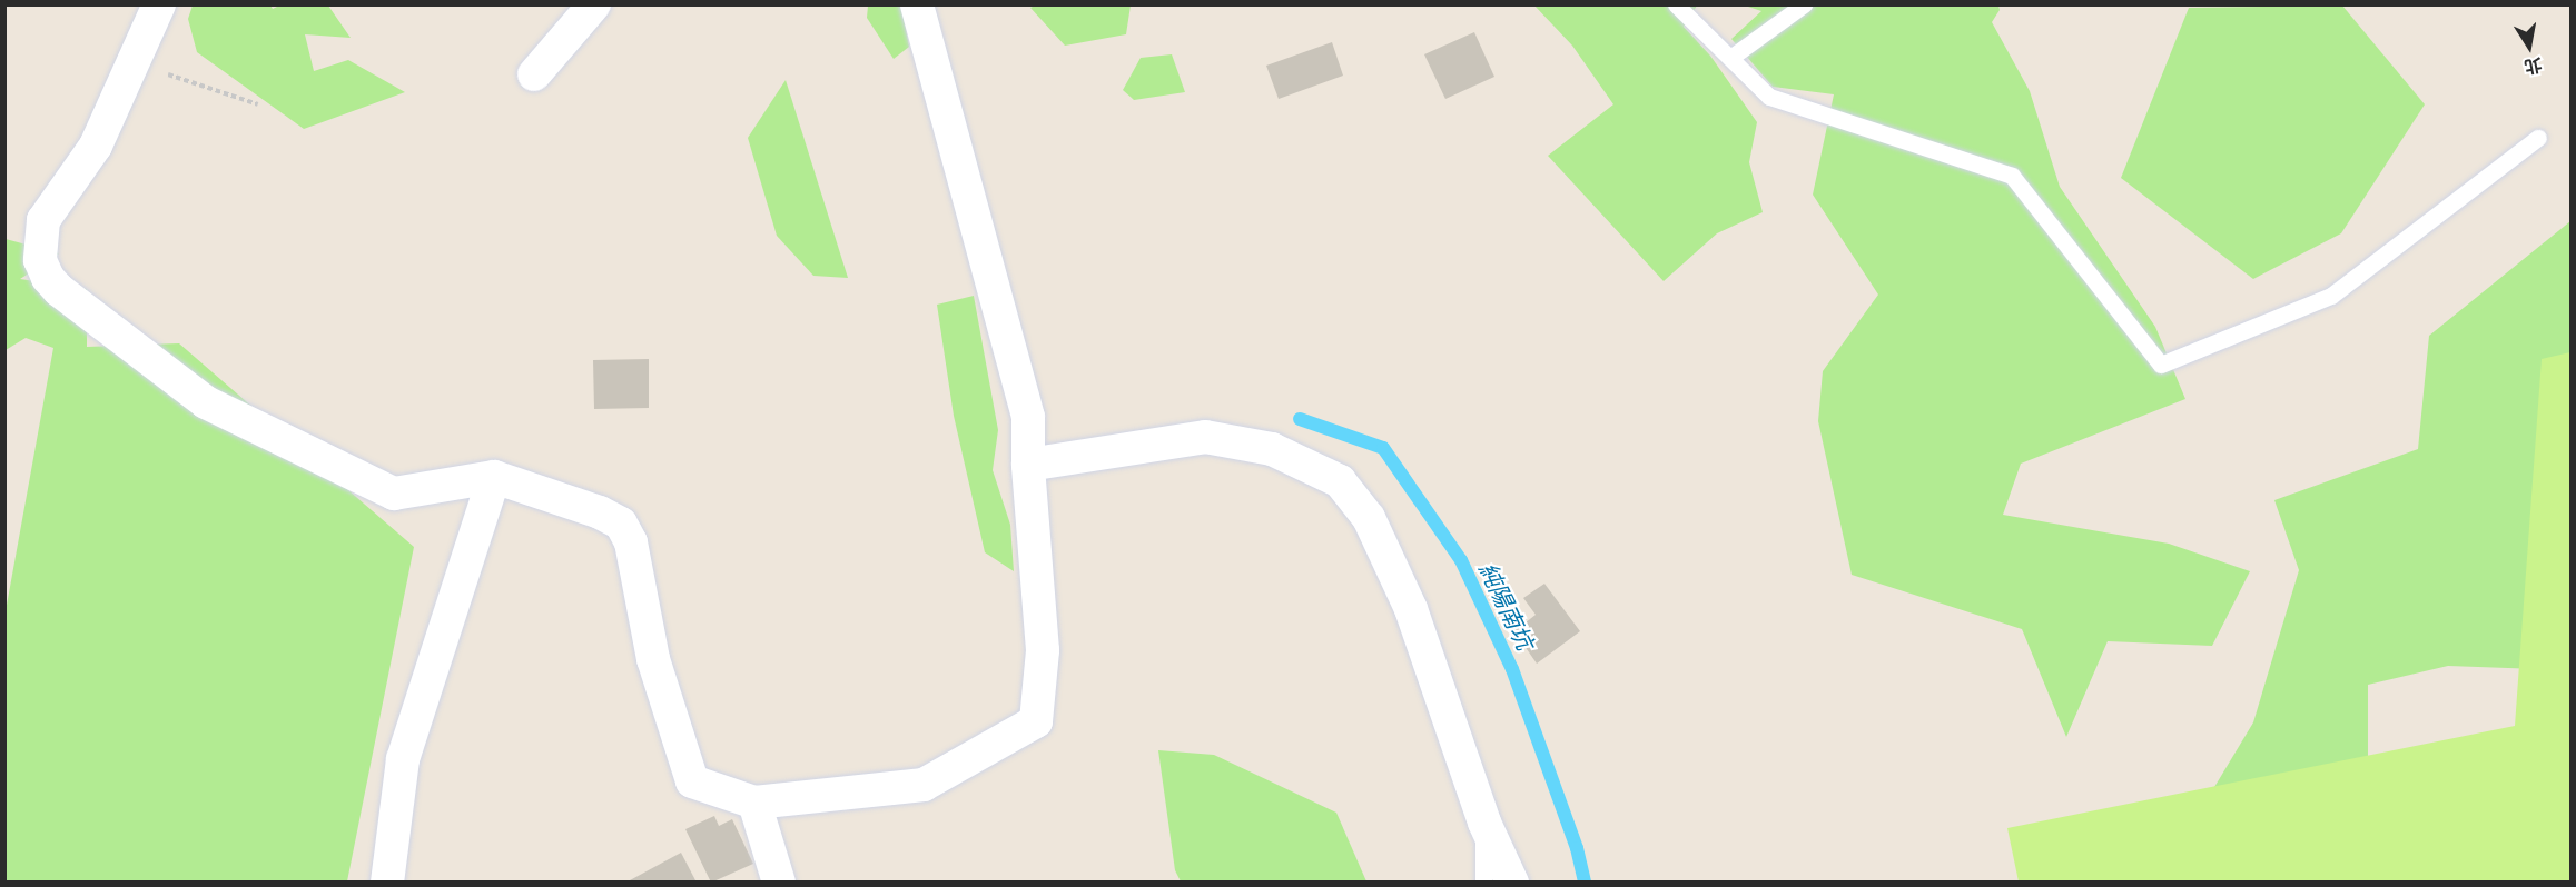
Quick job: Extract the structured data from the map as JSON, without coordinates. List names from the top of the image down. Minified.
{"water":["純陽南坑"],"north":"bottom"}
